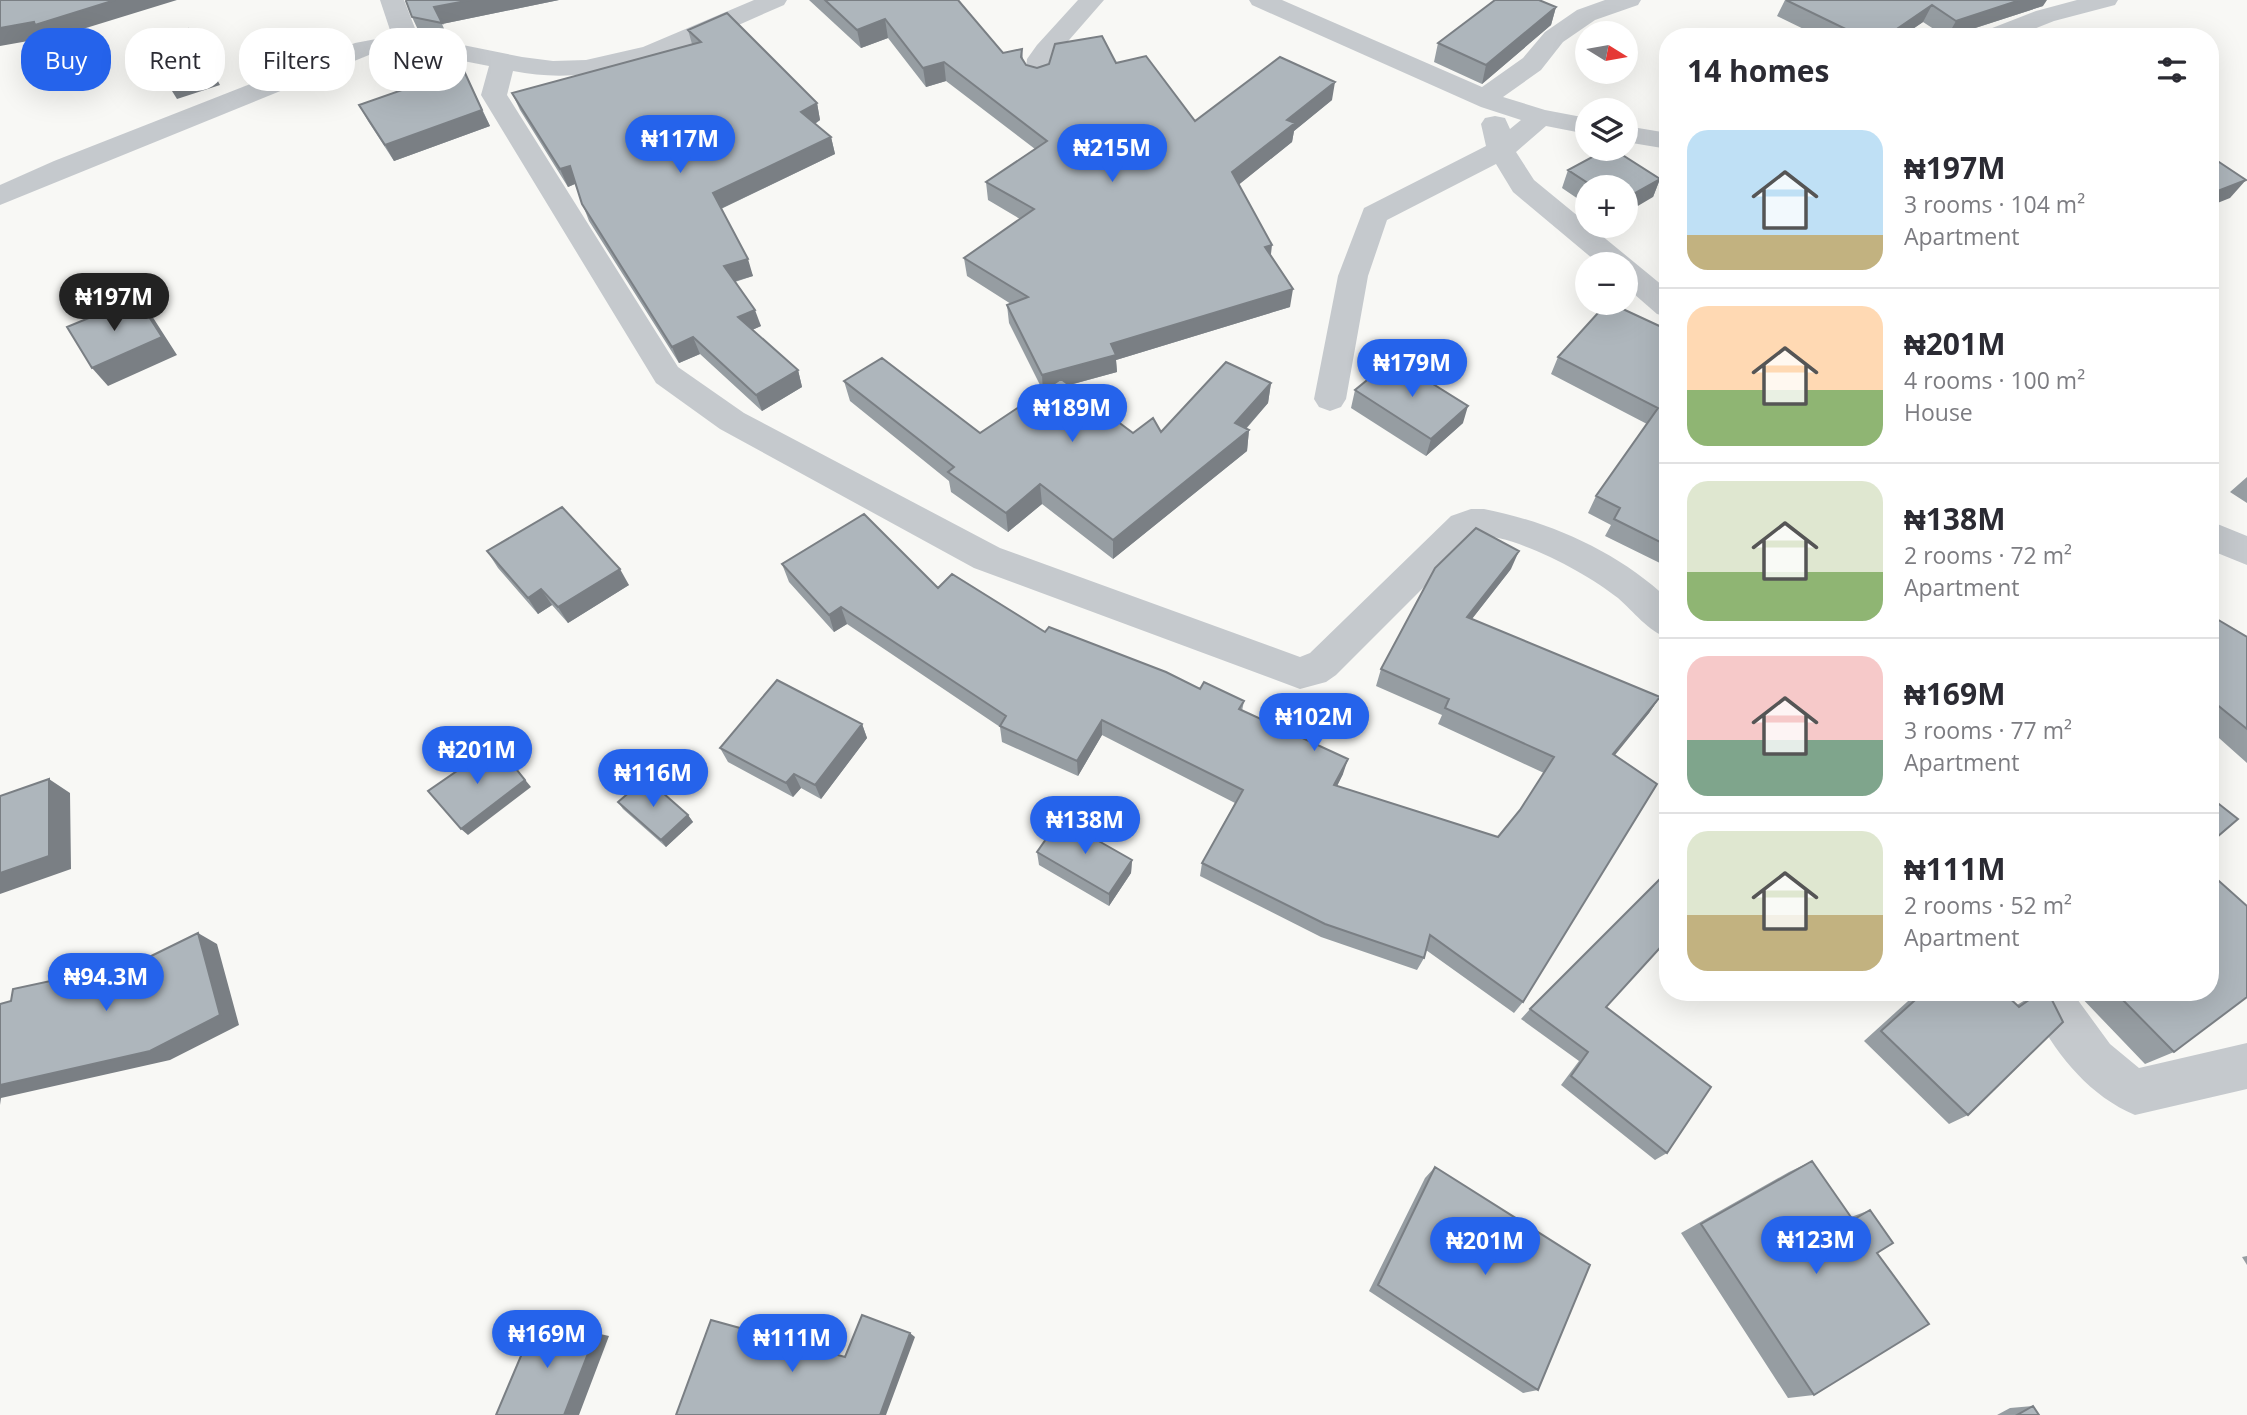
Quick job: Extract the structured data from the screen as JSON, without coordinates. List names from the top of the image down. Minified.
{"north":"right","page":{"map_buttons":["+","−"],"chip":["Buy","Rent","Filters","New"],"heading":"14 homes","list":[{"name":"₦197M","note":"3 rooms · 104 m² · Apartment"},{"name":"₦201M","note":"4 rooms · 100 m² · House"},{"name":"₦138M","note":"2 rooms · 72 m² · Apartment"},{"name":"₦169M","note":"3 rooms · 77 m² · Apartment"},{"name":"₦111M","note":"2 rooms · 52 m² · Apartment"}],"price":["₦117M","₦215M","₦197M","₦179M","₦189M","₦102M","₦201M","₦116M","₦138M","₦94.3M","₦123M","₦201M","₦169M","₦111M"]}}
